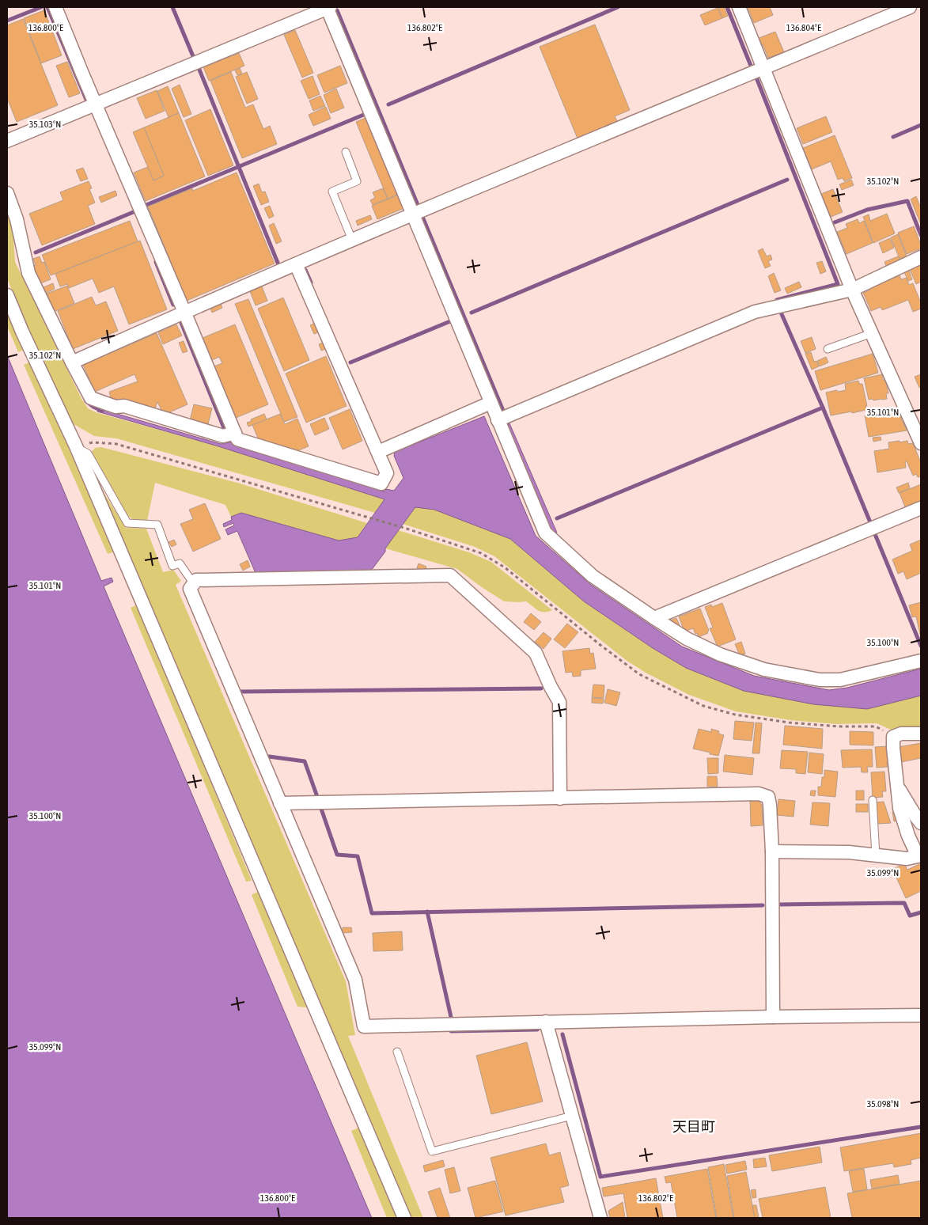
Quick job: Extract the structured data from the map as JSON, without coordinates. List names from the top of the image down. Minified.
{"districts":["天目町"],"coordinates":["136.800°E","136.802°E","136.804°E","35.103°N","35.102°N","35.101°N","35.100°N","35.099°N","35.098°N"]}
